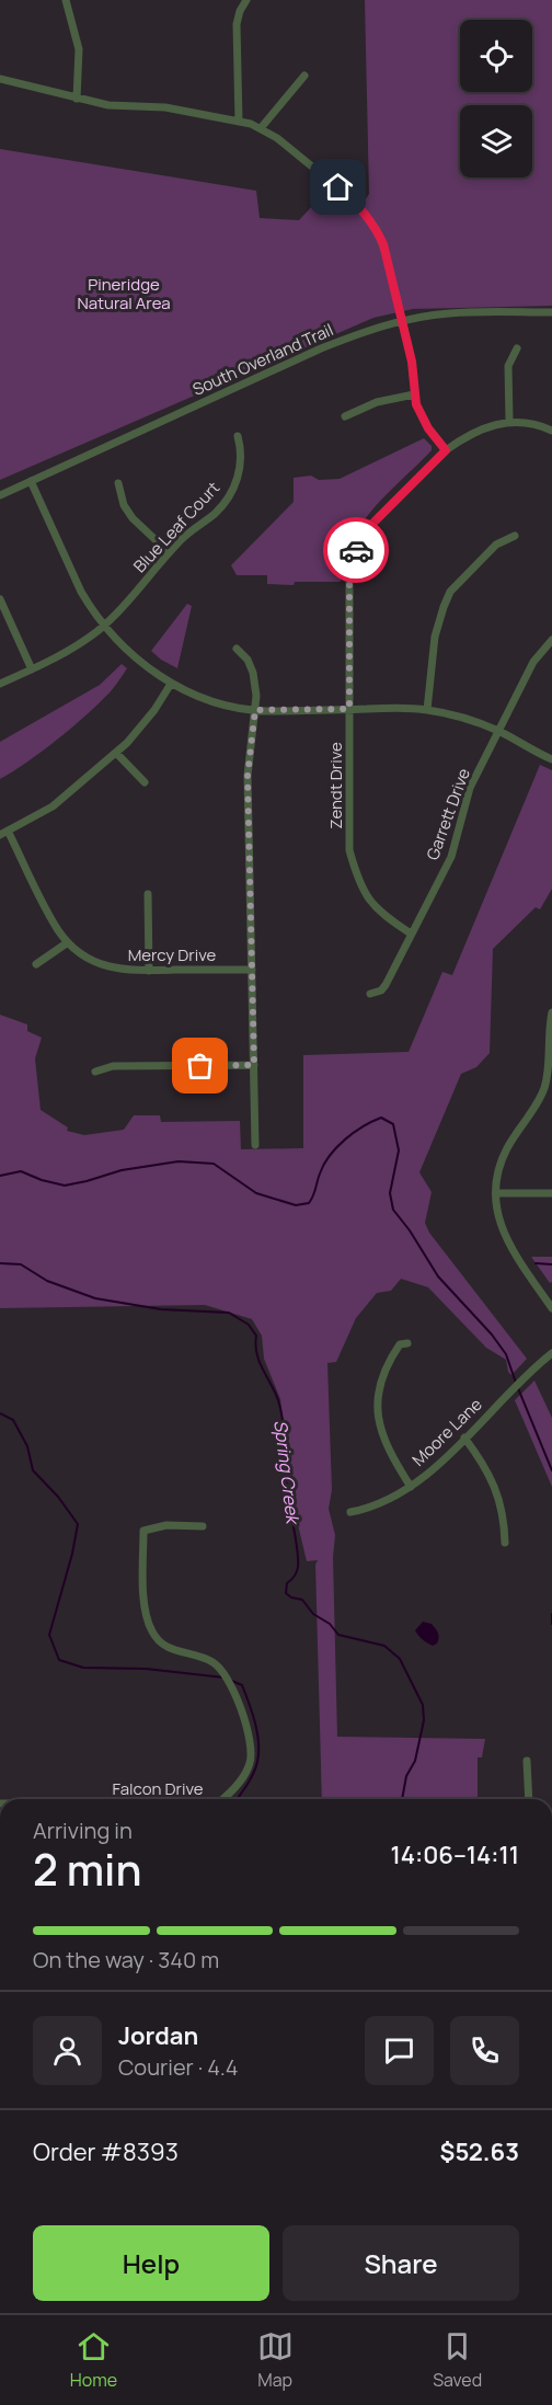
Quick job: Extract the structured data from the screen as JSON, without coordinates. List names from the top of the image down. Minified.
{"streets":{"street":["South Overland Trail","Blue Leaf Court","Zendt Drive","Garrett Drive","Mercy Drive","Moore Lane","Falcon Drive"]},"crossings":[["Zendt Drive","Garrett Drive"]],"water":["Spring Creek"],"parks":["Pineridge Natural Area"],"page":{"heading":["2 min","Arriving in","14:06–14:11"],"panel":["Jordan","Courier · 4.4","Order #8393","$52.63"],"bar":"On the way · 340 m","buttons":["Help","Share"],"tabs":["Home","Map","Saved"]}}
